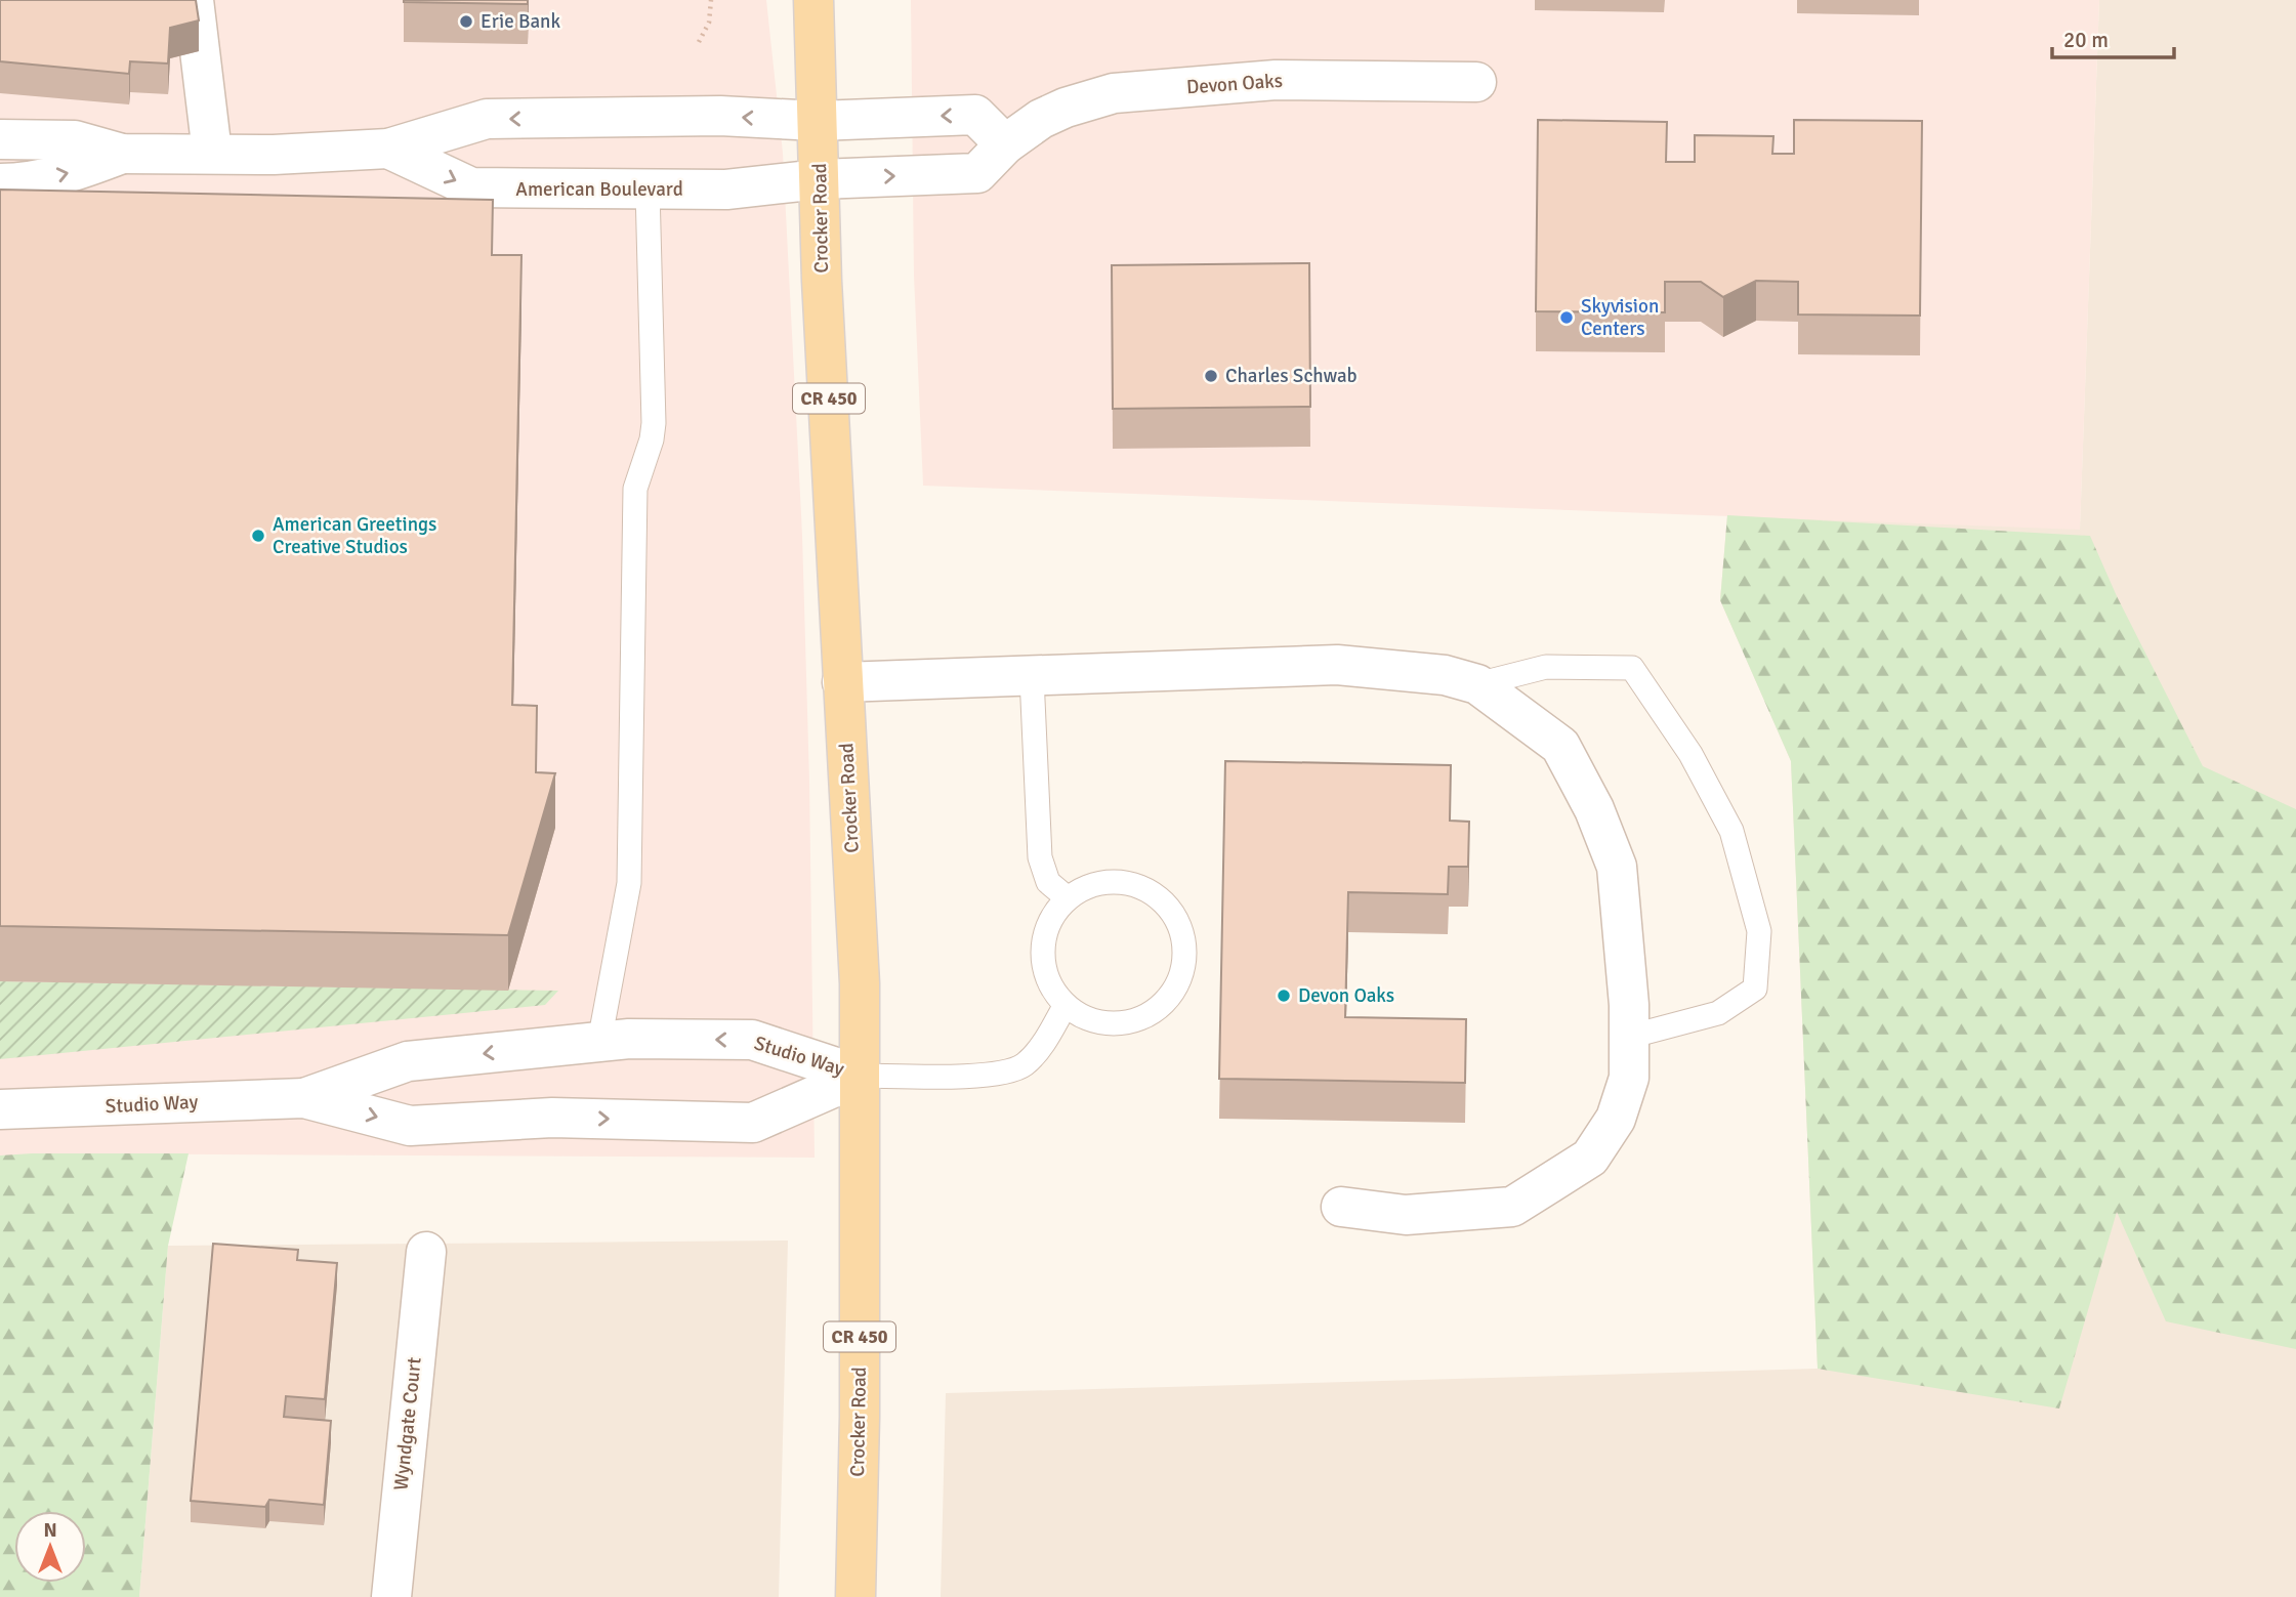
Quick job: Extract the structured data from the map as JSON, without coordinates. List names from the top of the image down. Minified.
{"streets":{"main road":["Crocker Road","CR 450"],"street":["Devon Oaks","American Boulevard","Studio Way","Wyndgate Court"]},"crossings":[["Devon Oaks","American Boulevard"],["Devon Oaks","Crocker Road"],["American Boulevard","Crocker Road"],["Crocker Road","Studio Way"]],"places":["Erie Bank","Skyvision Centers","Charles Schwab","American Greetings Creative Studios","Devon Oaks"],"scale_bar":"20 m","north":"top"}
